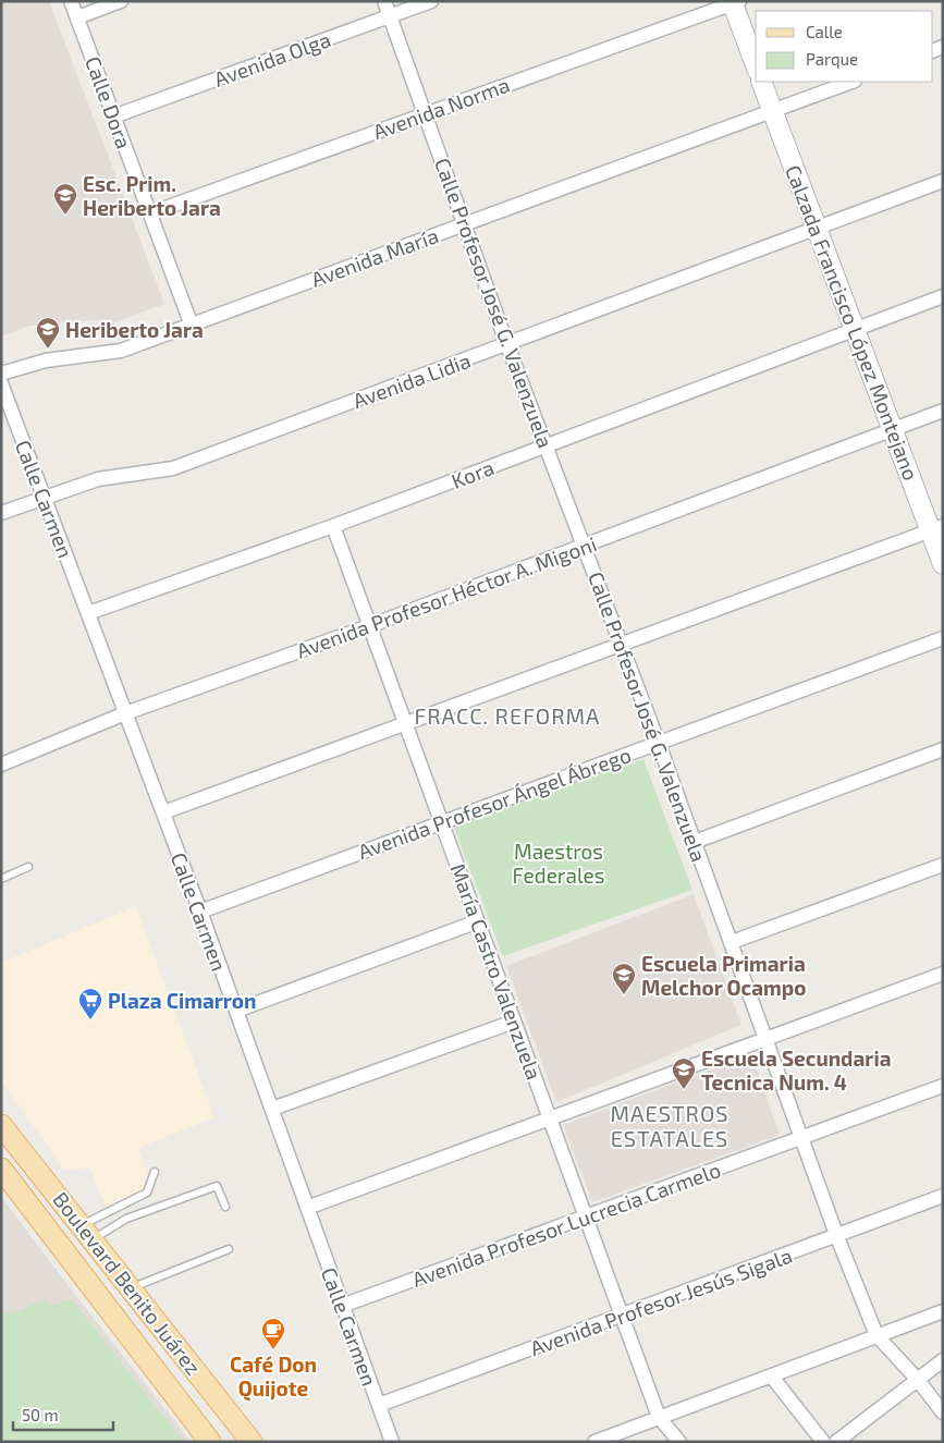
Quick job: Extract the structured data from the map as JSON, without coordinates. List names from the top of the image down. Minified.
{"streets":{"main road":["Calzada Francisco López Montejano","Boulevard Benito Juárez"],"street":["Avenida Olga","Calle Dora","Avenida Norma","Avenida María","Calle Profesor José G. Valenzuela","Avenida Lidia","Kora","Calle Carmen","Avenida Profesor Héctor A. Migoni","Avenida Profesor Ángel Ábrego","María Castro Valenzuela","Avenida Profesor Lucrecia Carmelo","Avenida Profesor Jesús Sigala"]},"crossings":[["Avenida Olga","Calle Dora"],["Avenida Olga","Calle Profesor José G. Valenzuela"],["Calle Dora","Avenida Norma"],["Calle Dora","Avenida María"],["Avenida Norma","Calle Profesor José G. Valenzuela"],["Avenida María","Calle Profesor José G. Valenzuela"],["Avenida María","Calzada Francisco López Montejano"],["Calle Profesor José G. Valenzuela","Avenida Lidia"],["Calle Profesor José G. Valenzuela","Kora"],["Calle Profesor José G. Valenzuela","Avenida Profesor Héctor A. Migoni"],["Calle Profesor José G. Valenzuela","Avenida Profesor Ángel Ábrego"],["Calle Profesor José G. Valenzuela","Avenida Profesor Lucrecia Carmelo"],["Calle Profesor José G. Valenzuela","Avenida Profesor Jesús Sigala"],["Calzada Francisco López Montejano","Avenida Lidia"],["Calzada Francisco López Montejano","Kora"],["Calzada Francisco López Montejano","Avenida Profesor Héctor A. Migoni"],["Avenida Lidia","Calle Carmen"],["Kora","Calle Carmen"],["Kora","María Castro Valenzuela"],["Calle Carmen","Avenida Profesor Héctor A. Migoni"],["Calle Carmen","Avenida Profesor Ángel Ábrego"],["Calle Carmen","Avenida Profesor Lucrecia Carmelo"],["Calle Carmen","Avenida Profesor Jesús Sigala"],["Avenida Profesor Héctor A. Migoni","María Castro Valenzuela"],["Avenida Profesor Ángel Ábrego","María Castro Valenzuela"],["María Castro Valenzuela","Avenida Profesor Lucrecia Carmelo"],["María Castro Valenzuela","Avenida Profesor Jesús Sigala"]],"districts":["FRACC. REFORMA","MAESTROS ESTATALES"],"parks":["Maestros Federales"],"places":{"school or university":["Esc. Prim. Heriberto Jara","Heriberto Jara","Escuela Primaria Melchor Ocampo","Escuela Secundaria Tecnica Num. 4"],"supermarket":["Plaza Cimarron"],"cafe":["Café Don Quijote"]},"legend":["Calle","Parque"],"scale_bar":"50 m"}
